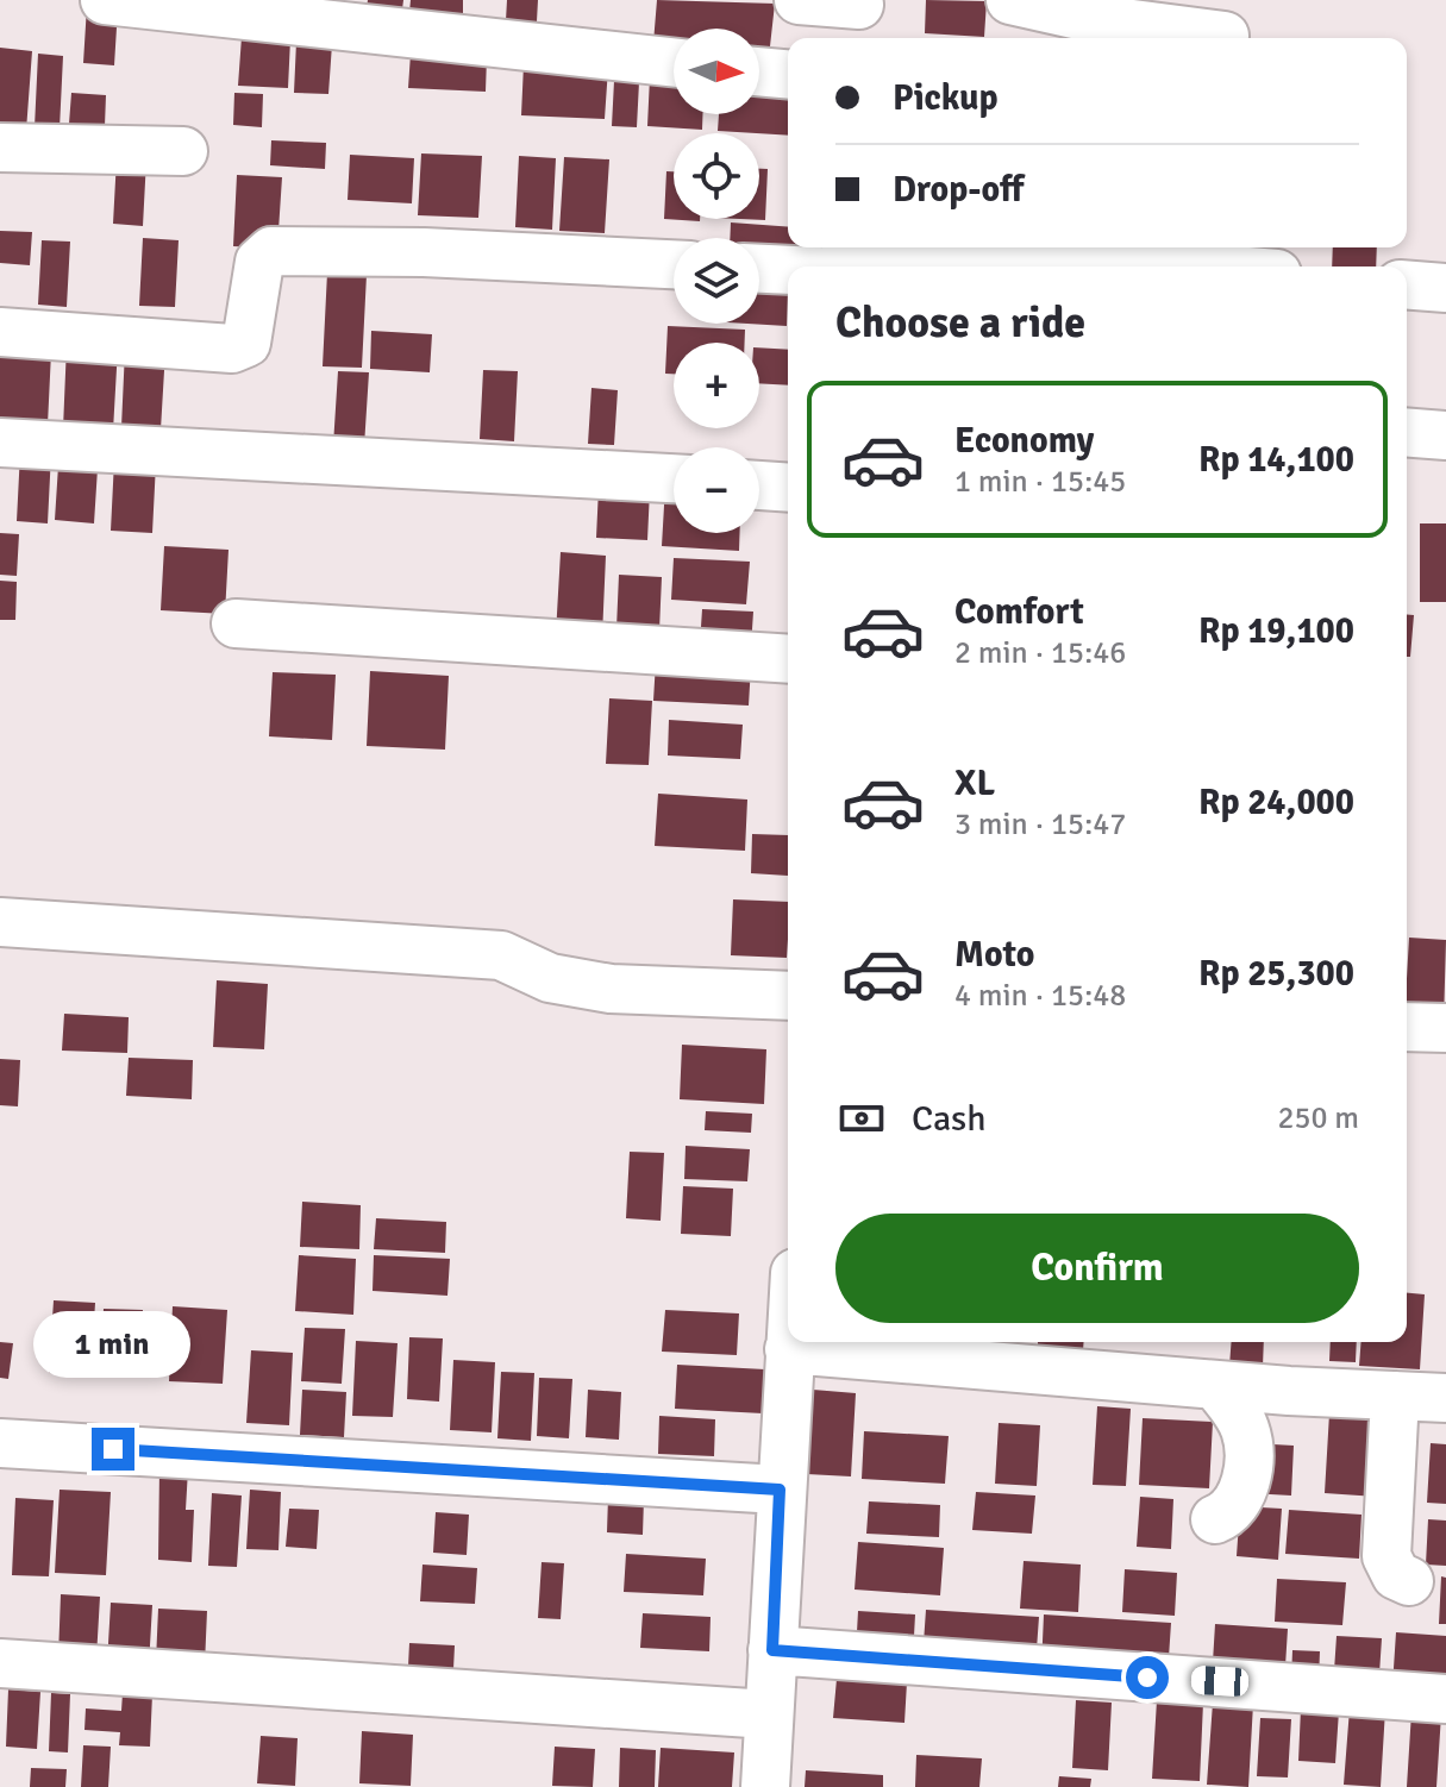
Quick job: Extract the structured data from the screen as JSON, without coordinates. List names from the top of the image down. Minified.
{"north":"right","page":{"map_buttons":["+","−"],"banner":["Pickup","Drop-off"],"heading":"Choose a ride","list":[{"name":"Economy","note":"1 min · 15:45","value":"Rp 14,100"},{"name":"Comfort","note":"2 min · 15:46","value":"Rp 19,100"},{"name":"XL","note":"3 min · 15:47","value":"Rp 24,000"},{"name":"Moto","note":"4 min · 15:48","value":"Rp 25,300"}],"pay":["Cash","250 m"],"buttons":"Confirm","bubble":"1 min"}}
